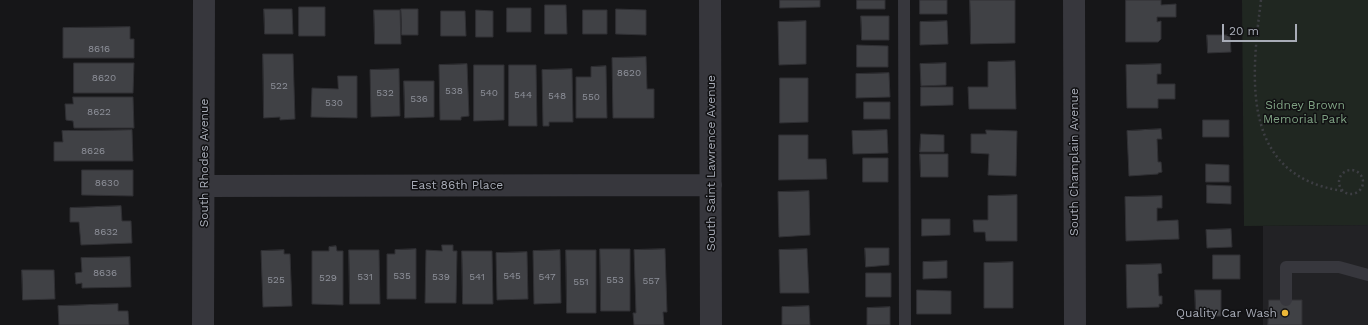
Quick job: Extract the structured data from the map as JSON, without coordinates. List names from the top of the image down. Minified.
{"streets":{"street":["South Champlain Avenue","South Rhodes Avenue","South Saint Lawrence Avenue","East 86th Place"]},"crossings":[["South Rhodes Avenue","East 86th Place"],["South Saint Lawrence Avenue","East 86th Place"]],"parks":["Sidney Brown Memorial Park"],"places":["Quality Car Wash"],"house_numbers":["8616","8620","8620","522","538","532","540","544","548","550","536","530","8622","8626","8630","8632","8636","535","545","531","539","541","547","529","525","553","557","551"],"scale_bar":"20 m"}
